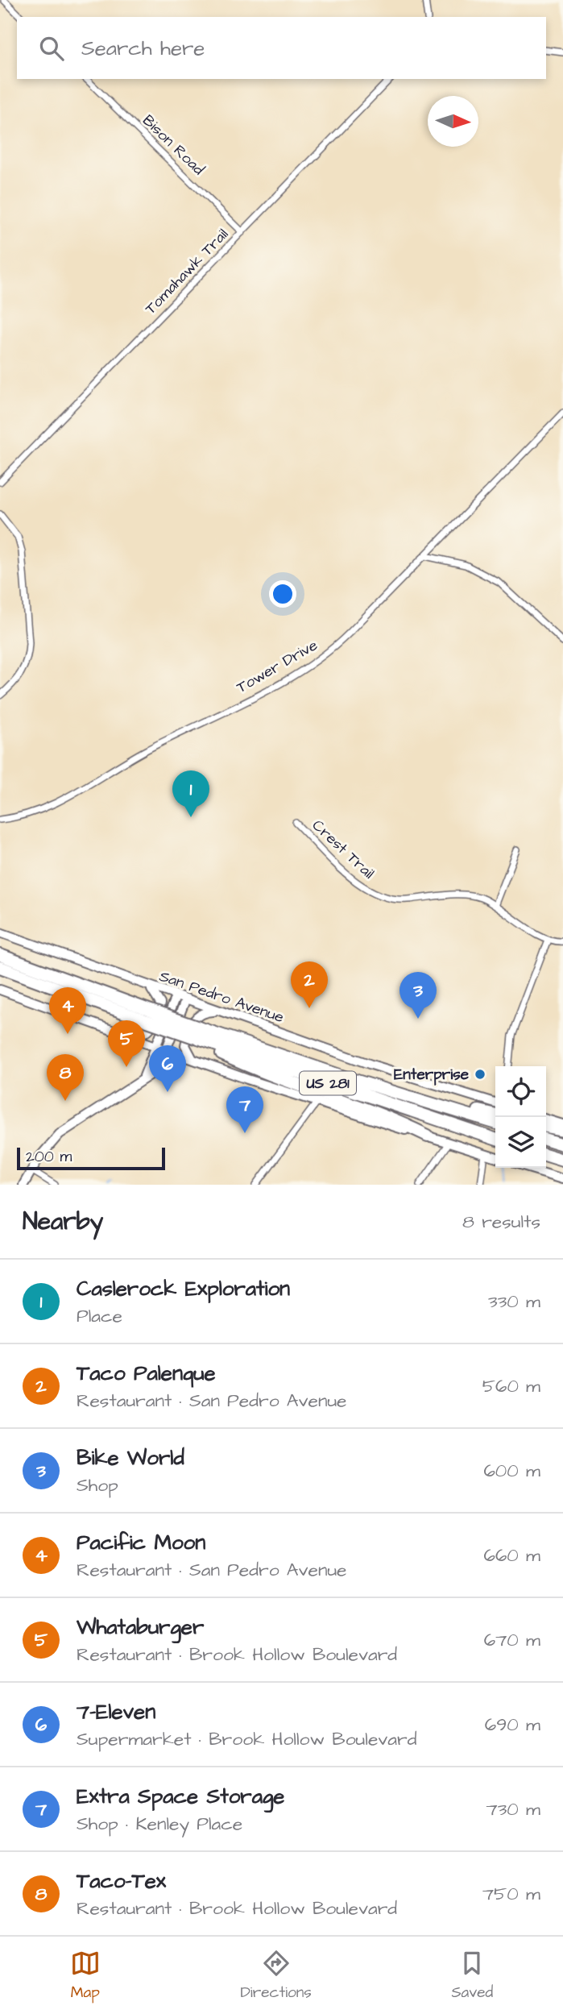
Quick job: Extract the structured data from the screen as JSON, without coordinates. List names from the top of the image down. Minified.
{"streets":{"highway":["US 281"],"main road":["San Pedro Avenue"],"street":["Bison Road","Tomahawk Trail","Tower Drive","Crest Trail"]},"crossings":[["Bison Road","Tomahawk Trail"]],"places":["Enterprise"],"scale_bar":"200 m","north":"right","page":{"search":"Search here","pins":["1","2","3","4","5","6","8","7"],"scale":"200 m","heading":["Nearby","8 results"],"list":[{"mark":"1","name":"Caslerock Exploration","note":"Place","value":"330 m"},{"mark":"2","name":"Taco Palenque","note":"Restaurant · San Pedro Avenue","value":"560 m"},{"mark":"3","name":"Bike World","note":"Shop","value":"600 m"},{"mark":"4","name":"Pacific Moon","note":"Restaurant · San Pedro Avenue","value":"660 m"},{"mark":"5","name":"Whataburger","note":"Restaurant · Brook Hollow Boulevard","value":"670 m"},{"mark":"6","name":"7-Eleven","note":"Supermarket · Brook Hollow Boulevard","value":"690 m"},{"mark":"7","name":"Extra Space Storage","note":"Shop · Kenley Place","value":"730 m"},{"mark":"8","name":"Taco-Tex","note":"Restaurant · Brook Hollow Boulevard","value":"750 m"}],"nav":["Map","Directions","Saved"]}}
